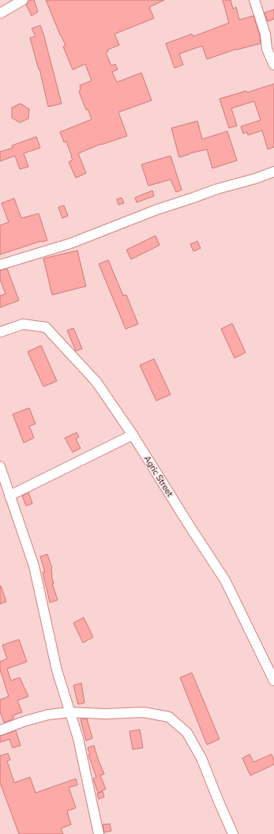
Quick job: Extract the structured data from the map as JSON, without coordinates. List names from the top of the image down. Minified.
{"streets":{"street":["Agric Street"]}}
